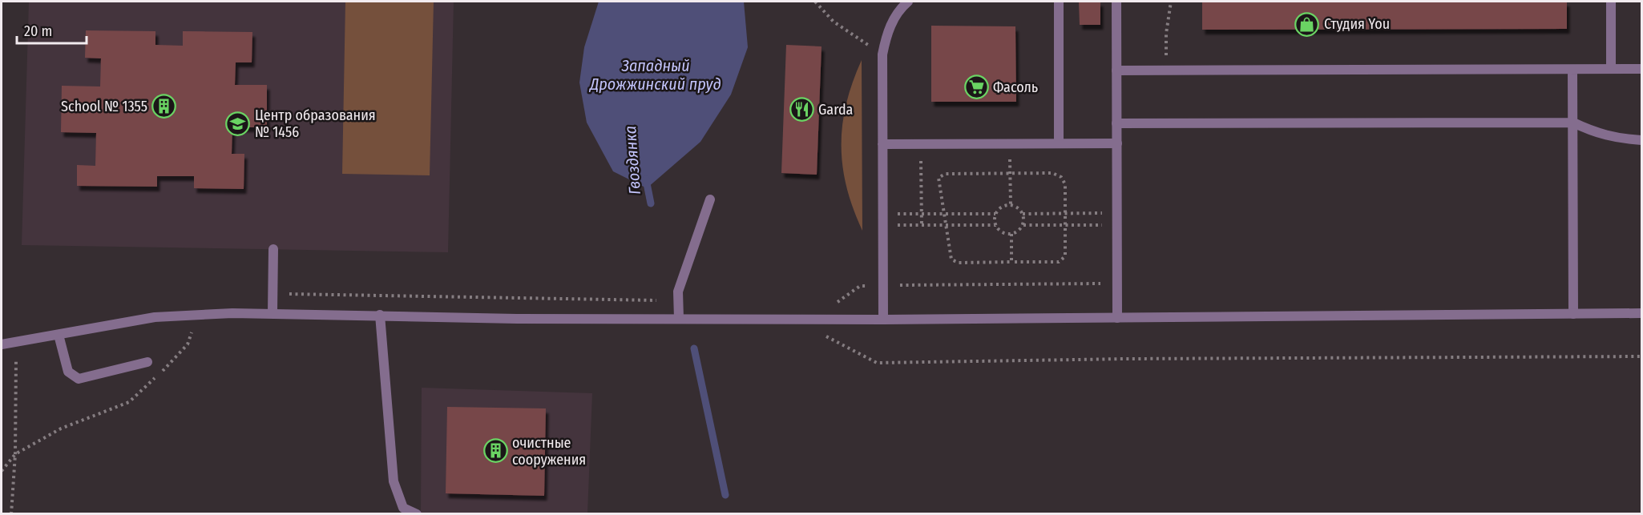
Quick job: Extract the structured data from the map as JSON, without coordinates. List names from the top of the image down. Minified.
{"water":["Западный Дрожжинский пруд","Гвоздянка"],"places":{"shop":["Студия You"],"supermarket":["Фасоль"],"building":["School № 1355","очистные сооружения"],"restaurant":["Garda"],"school or university":["Центр образования № 1456"]},"scale_bar":"20 m"}
